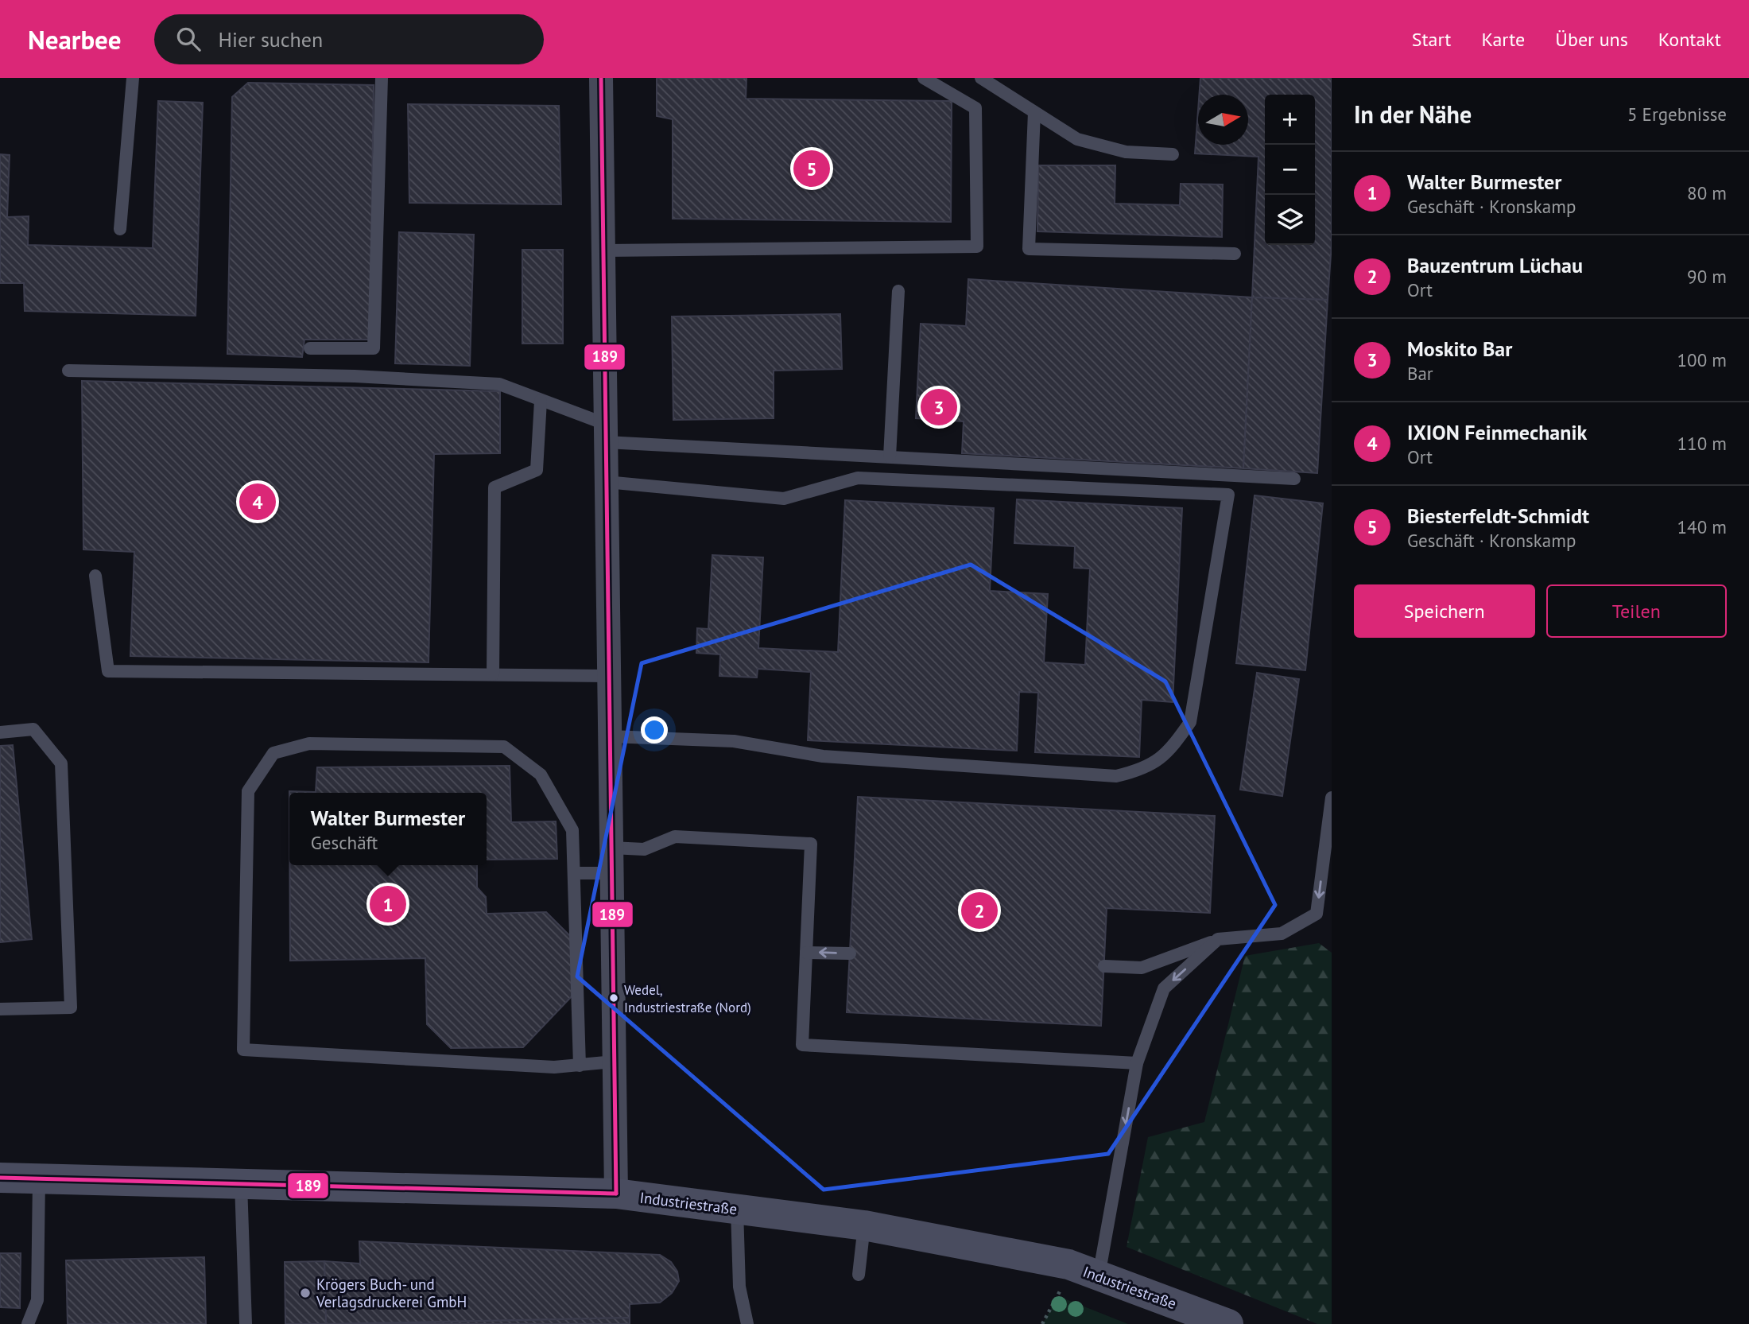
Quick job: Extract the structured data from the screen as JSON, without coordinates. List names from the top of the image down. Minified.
{"streets":{"street":["Industriestraße"]},"places":["Wedel, Industriestraße (Nord)","Krögers Buch- und Verlagsdruckerei GmbH"],"lines":["transit line 189"],"north":"right","page":{"header":"Nearbee","search":"Hier suchen","nav":["Start","Karte","Über uns","Kontakt"],"heading":["In der Nähe","5 Ergebnisse"],"map_buttons":["+","−"],"pins":["5","3","4","1","2"],"list":[{"mark":"1","name":"Walter Burmester","note":"Geschäft · Kronskamp","value":"80 m"},{"mark":"2","name":"Bauzentrum Lüchau","note":"Ort","value":"90 m"},{"mark":"3","name":"Moskito Bar","note":"Bar","value":"100 m"},{"mark":"4","name":"IXION Feinmechanik","note":"Ort","value":"110 m"},{"mark":"5","name":"Biesterfeldt-Schmidt","note":"Geschäft · Kronskamp","value":"140 m"}],"buttons":["Speichern","Teilen"],"popup":["Walter Burmester","Geschäft"]}}
